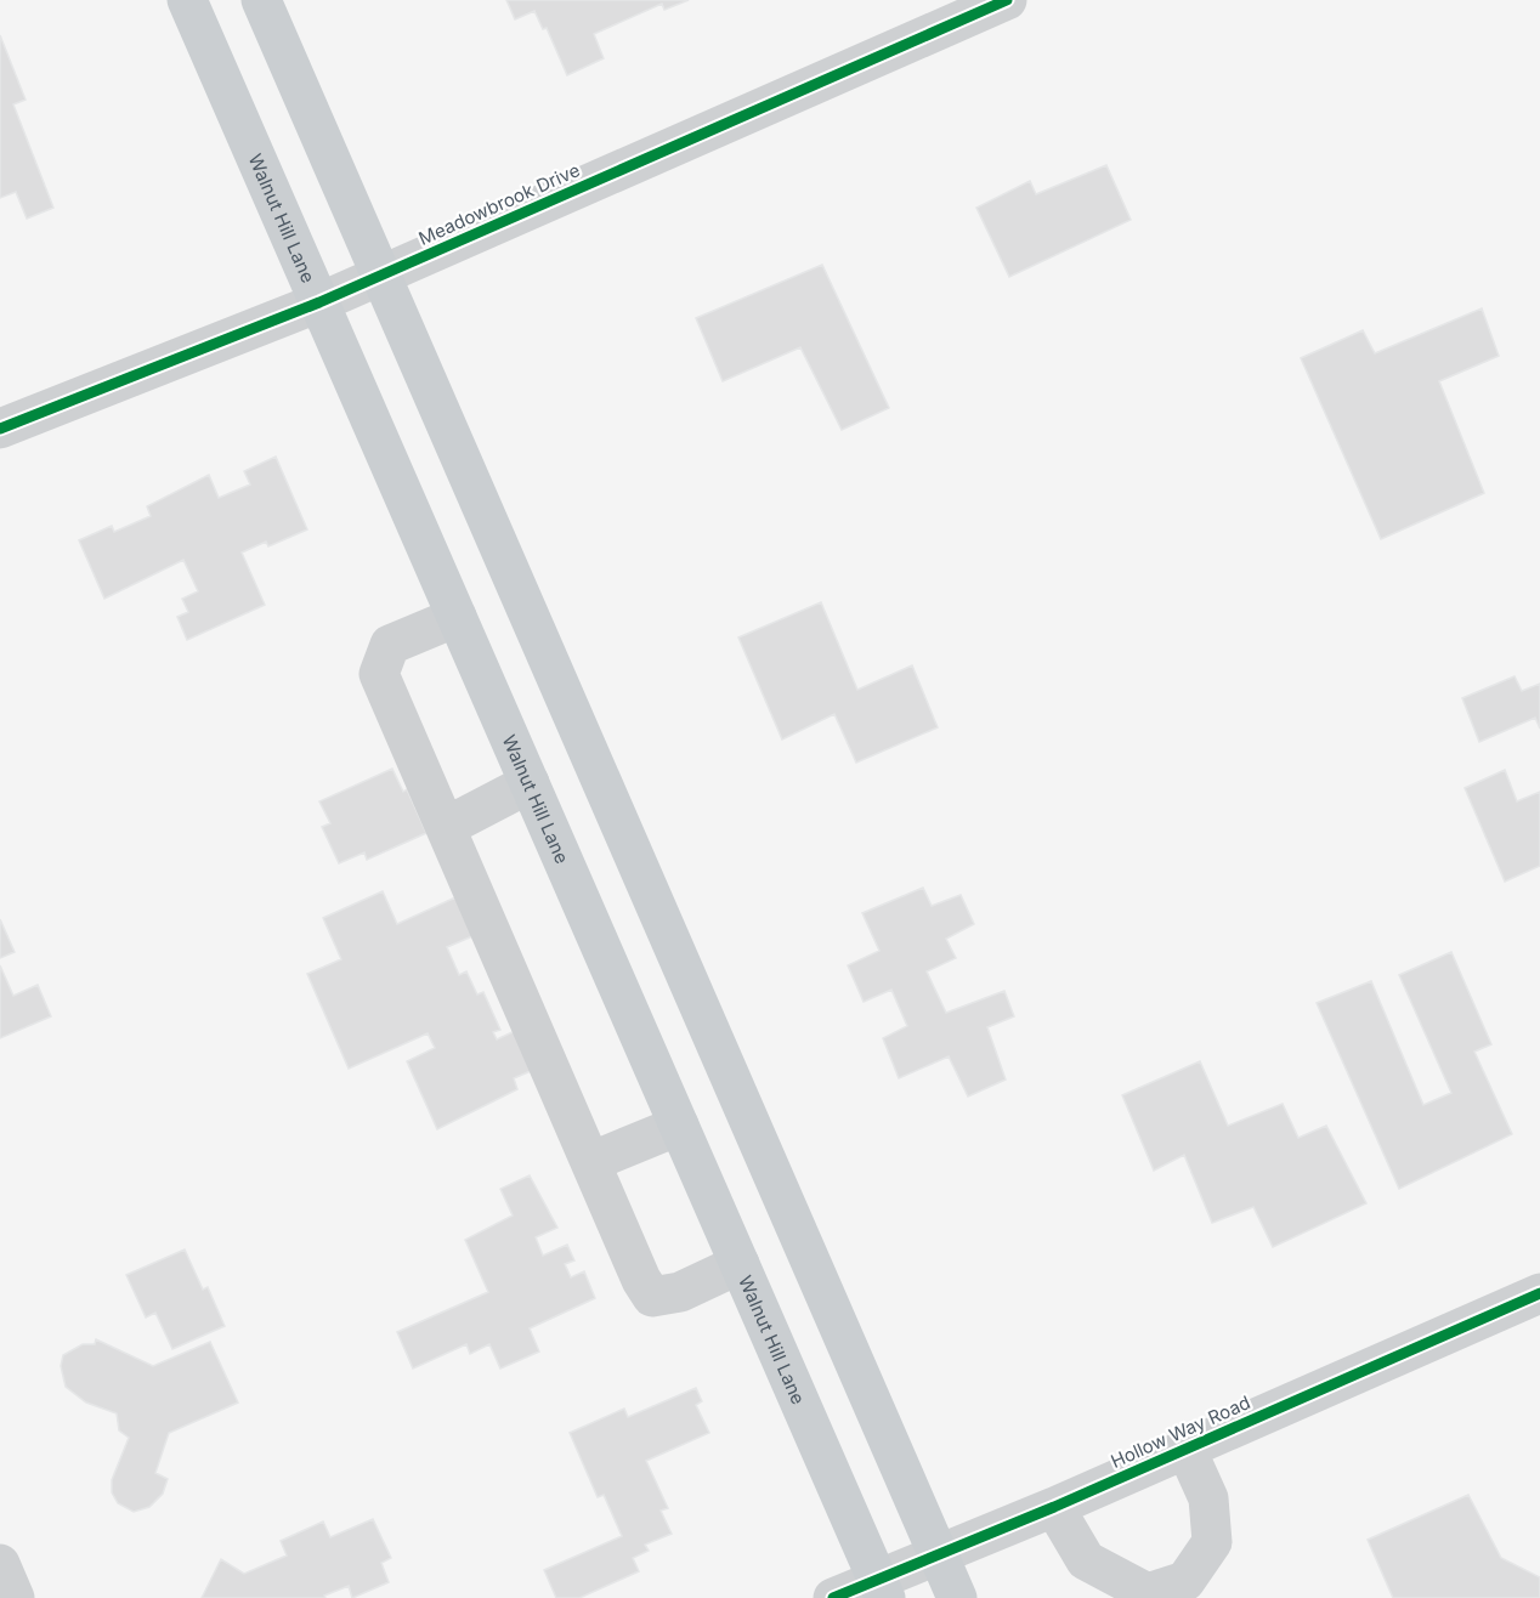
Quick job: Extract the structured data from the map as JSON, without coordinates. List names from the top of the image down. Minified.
{"streets":{"main road":["Walnut Hill Lane"],"street":["Meadowbrook Drive","Hollow Way Road"]},"crossings":[["Meadowbrook Drive","Walnut Hill Lane"],["Walnut Hill Lane","Hollow Way Road"]]}
